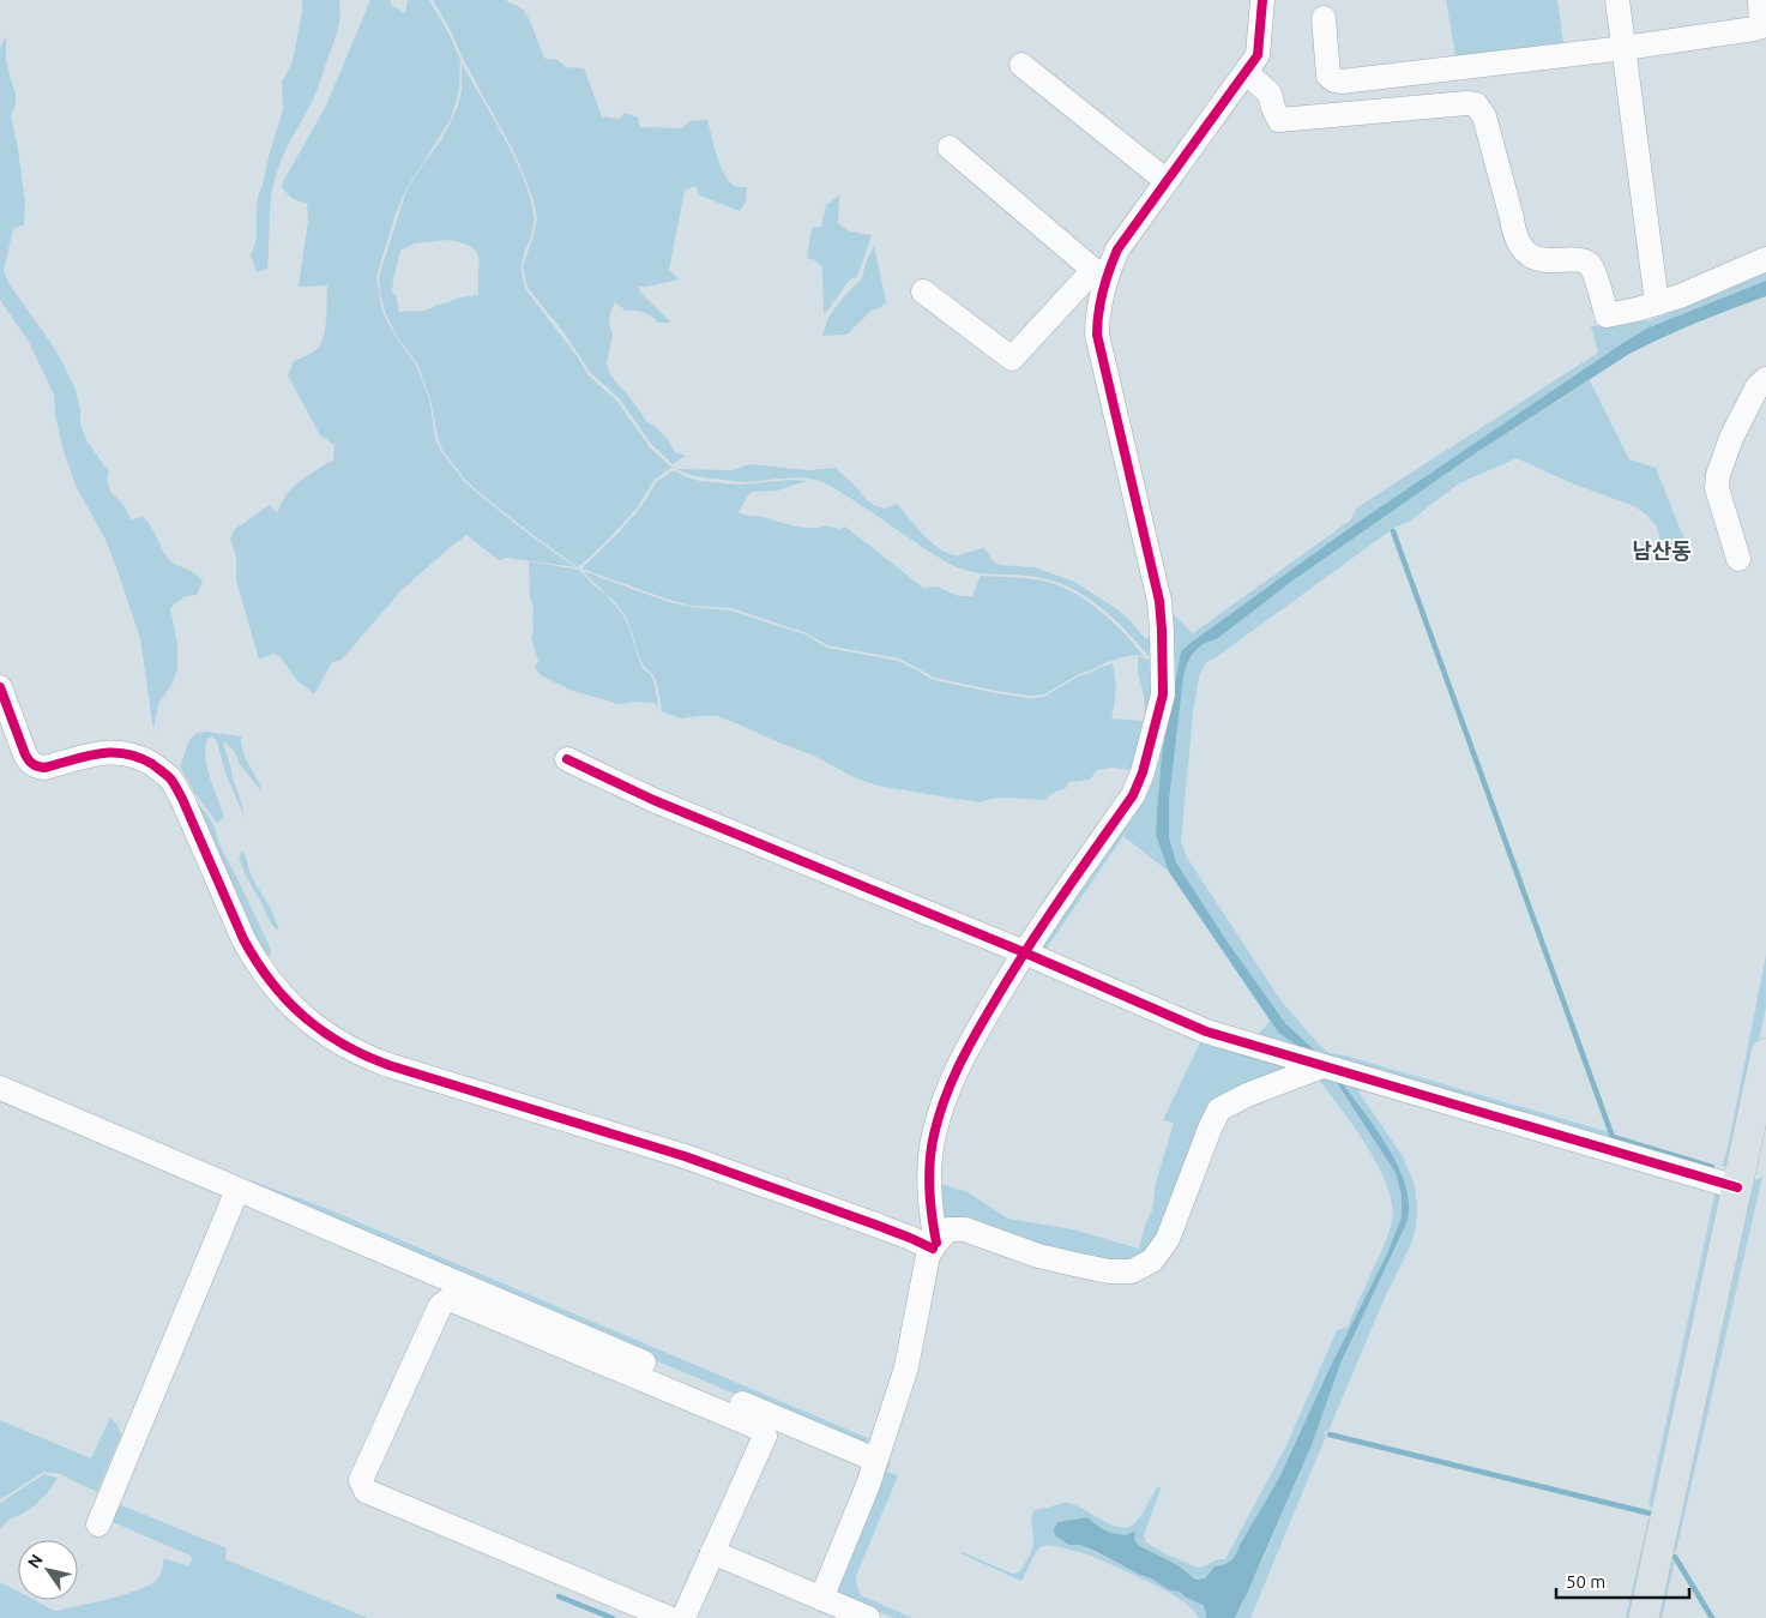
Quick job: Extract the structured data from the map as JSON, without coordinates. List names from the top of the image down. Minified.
{"districts":["남산동"],"scale_bar":"50 m","north":"top left"}
